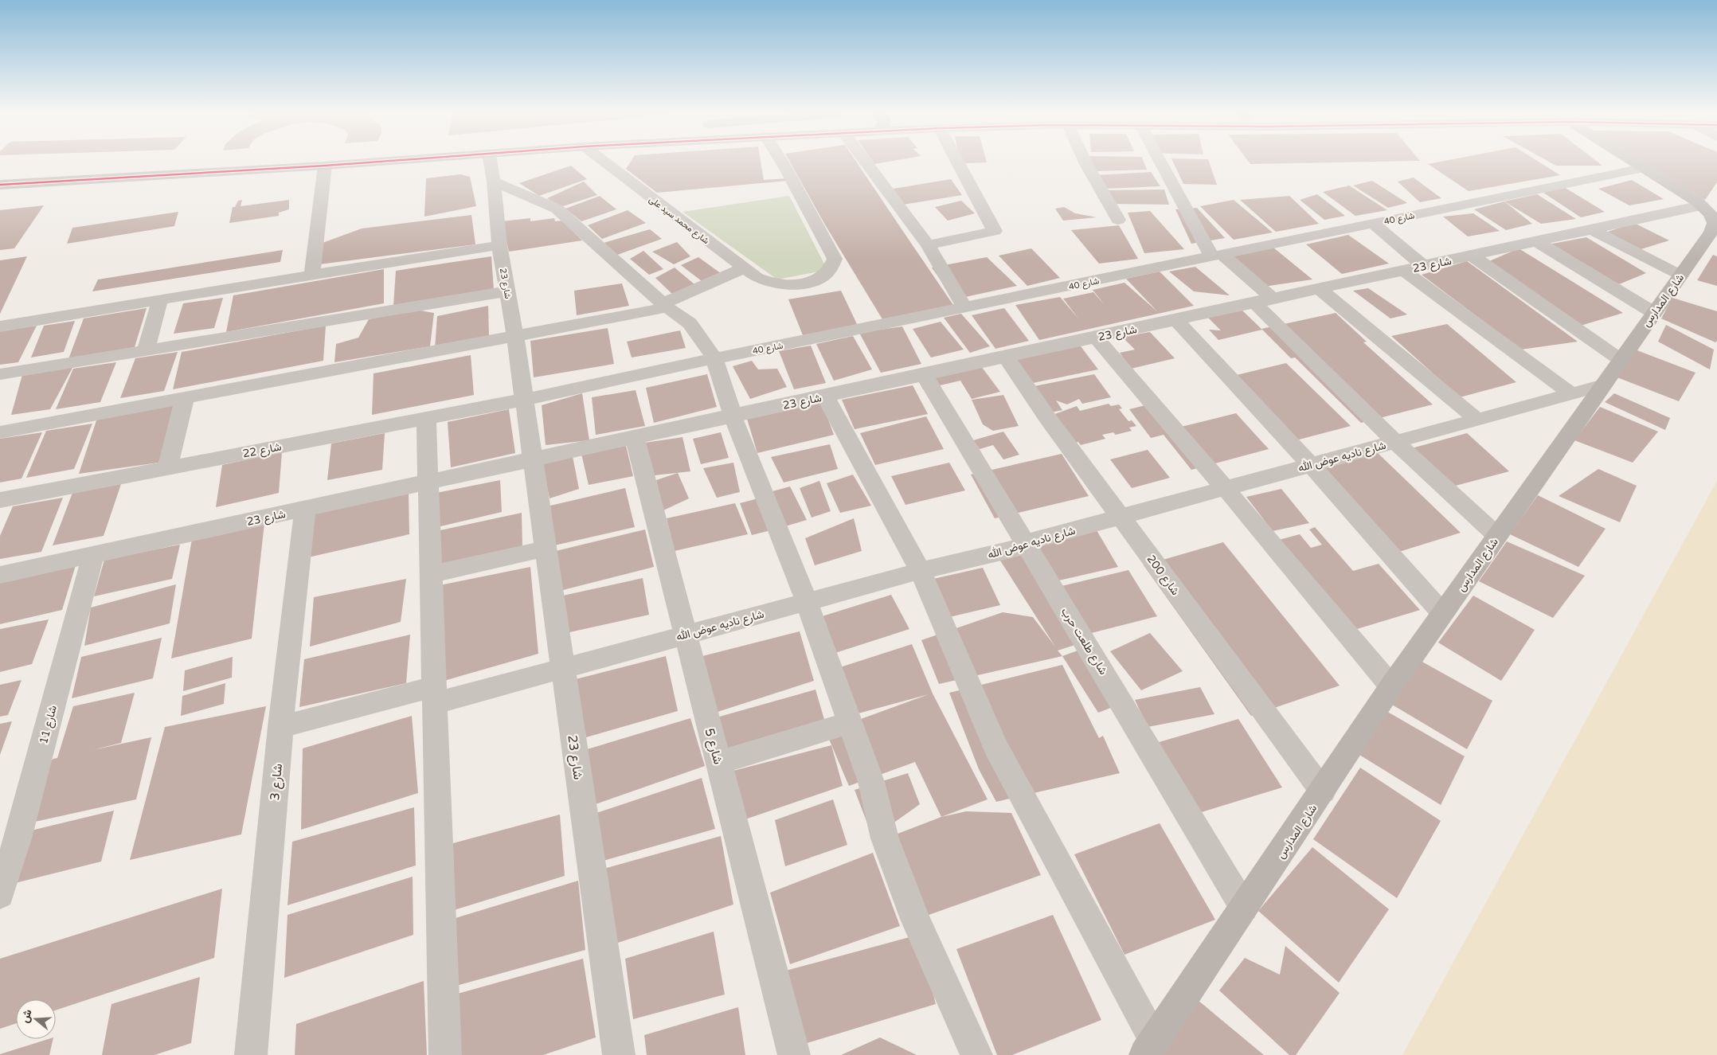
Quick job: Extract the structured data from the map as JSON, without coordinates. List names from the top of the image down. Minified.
{"streets":{"street":["شارع 40","شارع محمد سيد على","شارع 23","شارع المدارس","شارع 22","شارع ناديه عوض الله","شارع 200","شارع طلعت حرب","شارع 11","شارع 5","شارع 3"]},"crossings":[["شارع 40","شارع 23"],["شارع 40","شارع المدارس"],["شارع 40","شارع 22"],["شارع 23","شارع المدارس"],["شارع 23","شارع 22"],["شارع 23","شارع ناديه عوض الله"],["شارع 23","شارع 200"],["شارع 23","شارع طلعت حرب"],["شارع 23","شارع 11"],["شارع 23","شارع 5"],["شارع 23","شارع 3"],["شارع المدارس","شارع ناديه عوض الله"],["شارع المدارس","شارع 200"],["شارع المدارس","شارع طلعت حرب"],["شارع ناديه عوض الله","شارع 200"],["شارع ناديه عوض الله","شارع طلعت حرب"],["شارع ناديه عوض الله","شارع 5"],["شارع ناديه عوض الله","شارع 3"]],"north":"left"}
